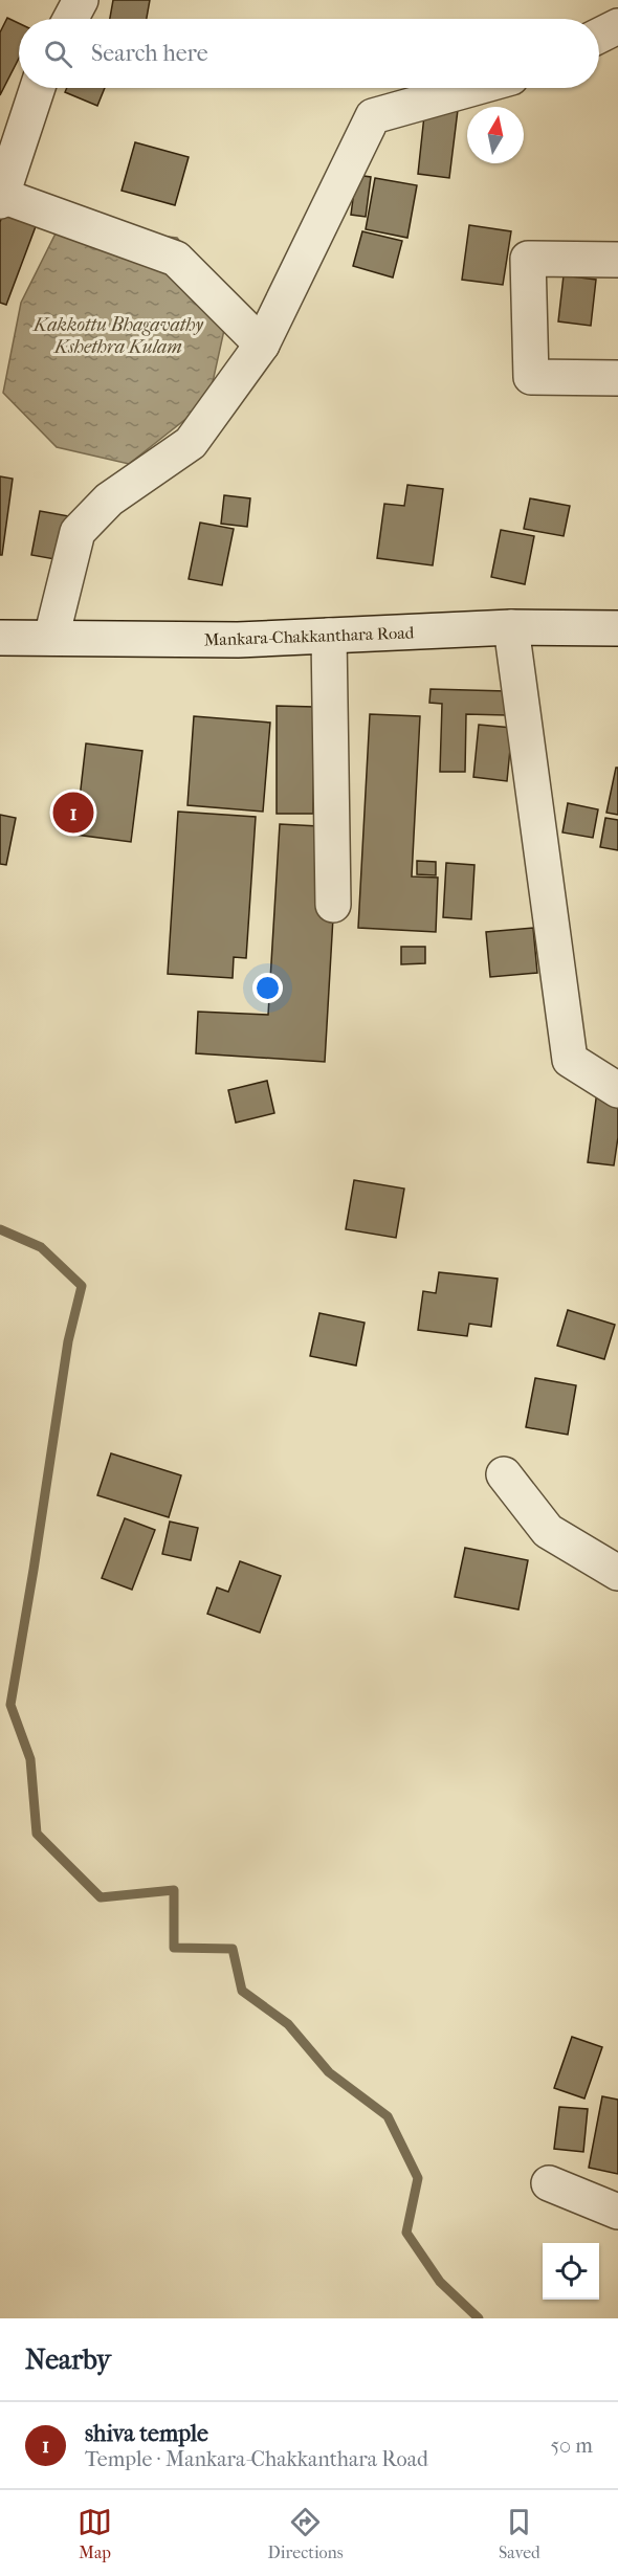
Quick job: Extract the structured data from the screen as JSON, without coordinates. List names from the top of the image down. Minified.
{"streets":{"street":["Mankara-Chakkanthara Road"]},"water":["Kakkottu Bhagavathy Kshethra Kulam"],"north":"top","page":{"search":"Search here","pins":"1","heading":"Nearby","list":[{"mark":"1","name":"shiva temple","note":"Temple · Mankara-Chakkanthara Road","value":"50 m"}],"nav":["Map","Directions","Saved"]}}
